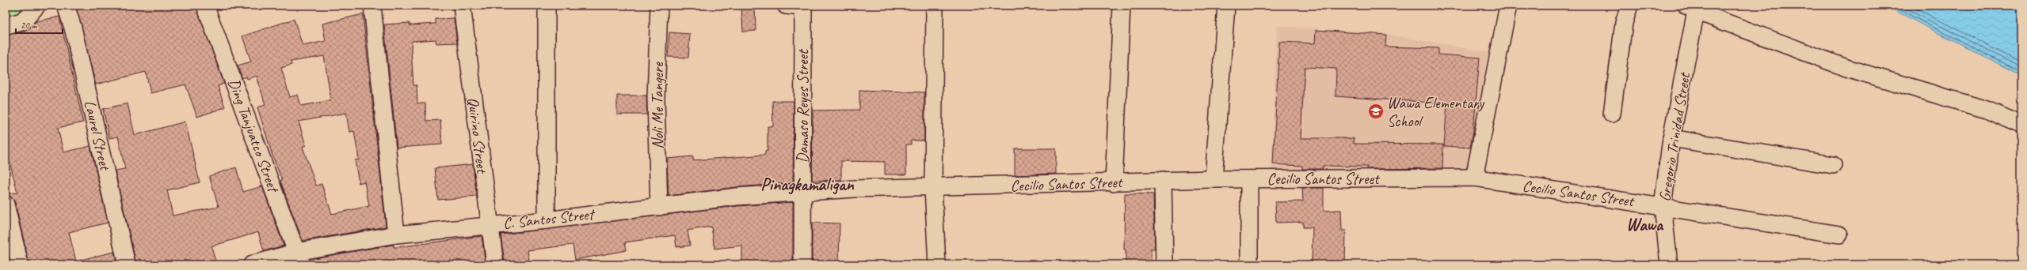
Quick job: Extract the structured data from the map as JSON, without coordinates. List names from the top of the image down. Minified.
{"streets":{"street":["Noli Me Tangere","Damaso Reyes Street","Laurel Street","Ding Tanjuatco Street","Quirino Street","Gregorio Trinidad Street","Cecilio Santos Street","C. Santos Street"]},"crossings":[["Noli Me Tangere","C. Santos Street"],["Damaso Reyes Street","Cecilio Santos Street"],["Damaso Reyes Street","C. Santos Street"],["Ding Tanjuatco Street","C. Santos Street"],["Quirino Street","C. Santos Street"],["Gregorio Trinidad Street","Cecilio Santos Street"],["Cecilio Santos Street","C. Santos Street"]],"districts":["Pinagkamaligan","Wawa"],"places":{"school or university":["Wawa Elementary School"]},"scale_bar":"20 m"}
